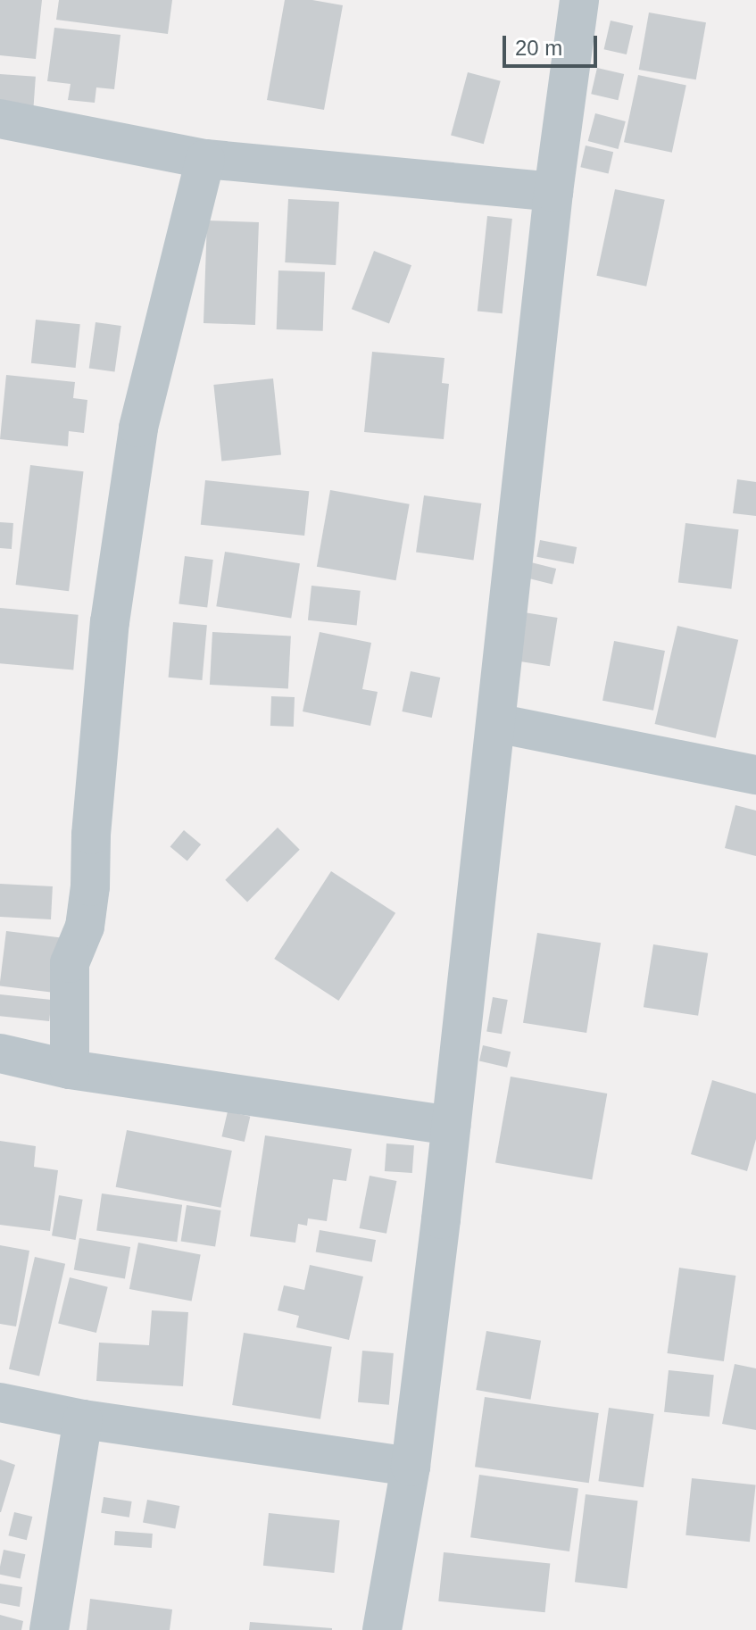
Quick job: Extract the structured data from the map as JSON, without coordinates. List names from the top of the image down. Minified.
{"scale_bar":"20 m"}
